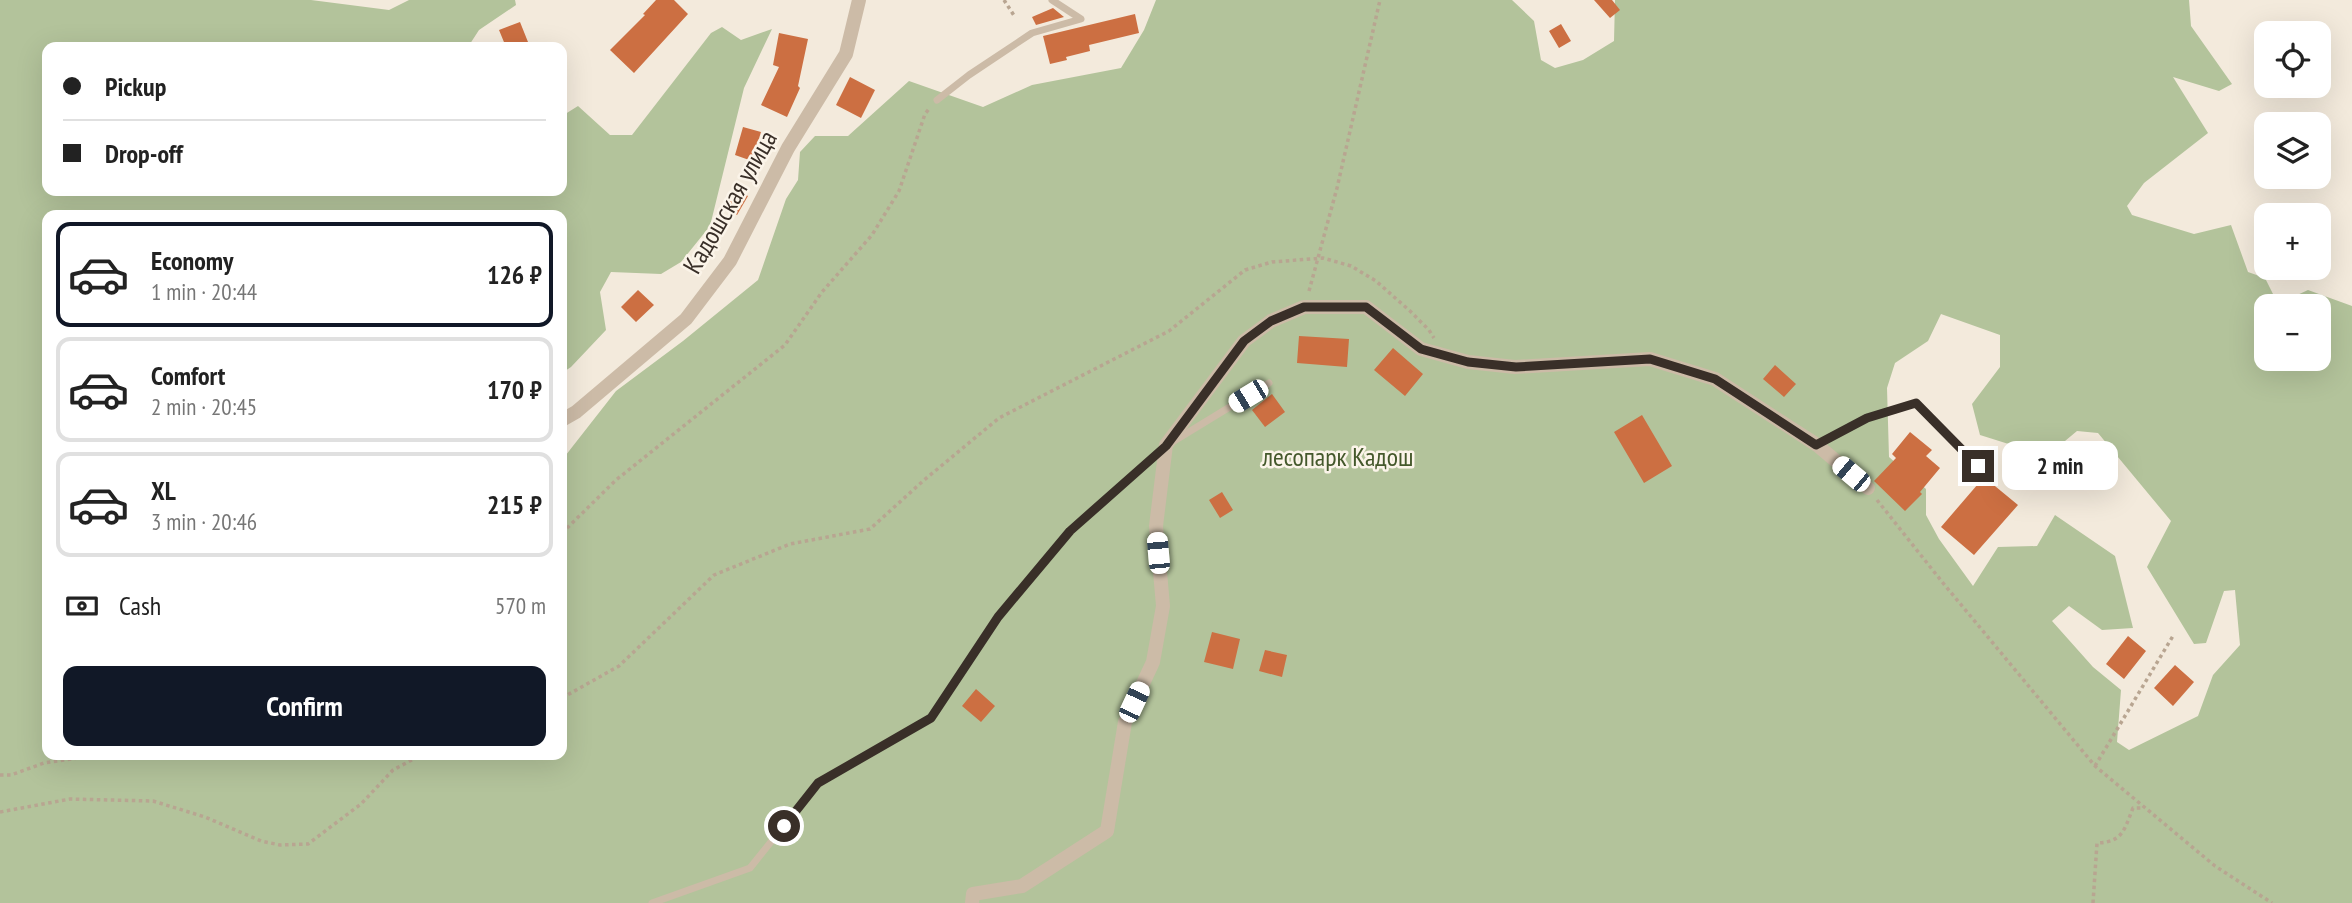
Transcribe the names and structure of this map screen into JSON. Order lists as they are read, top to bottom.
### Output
{
  "streets": {
    "street": ["Кадошская улица"]
  },
  "parks": ["лесопарк Кадош"],
  "page": {
    "map_buttons": ["+", "−"],
    "banner": ["Pickup", "Drop-off"],
    "list": [
      {
        "name": "Economy",
        "note": "1 min · 20:44",
        "value": "126 ₽"
      },
      {
        "name": "Comfort",
        "note": "2 min · 20:45",
        "value": "170 ₽"
      },
      {
        "name": "XL",
        "note": "3 min · 20:46",
        "value": "215 ₽"
      }
    ],
    "bubble": "2 min",
    "pay": ["Cash", "570 m"],
    "buttons": "Confirm"
  }
}
